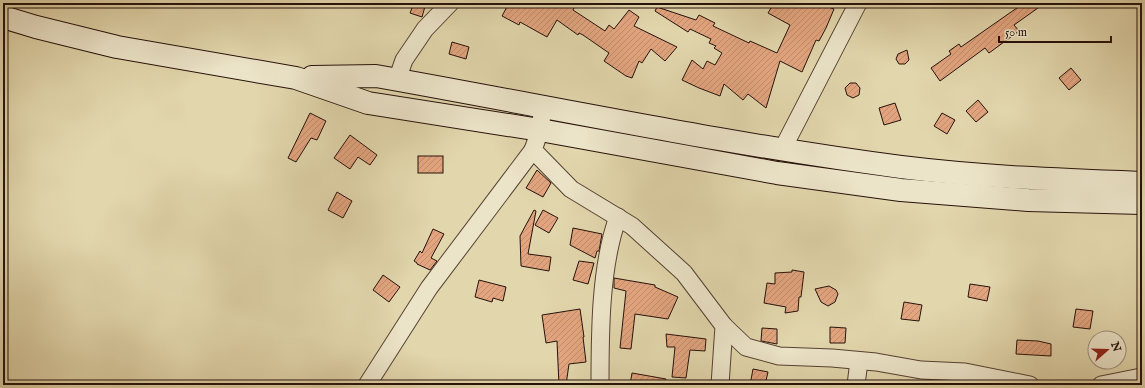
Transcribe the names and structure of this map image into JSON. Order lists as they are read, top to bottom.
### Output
{
  "scale_bar": "50 m",
  "north": "right"
}
